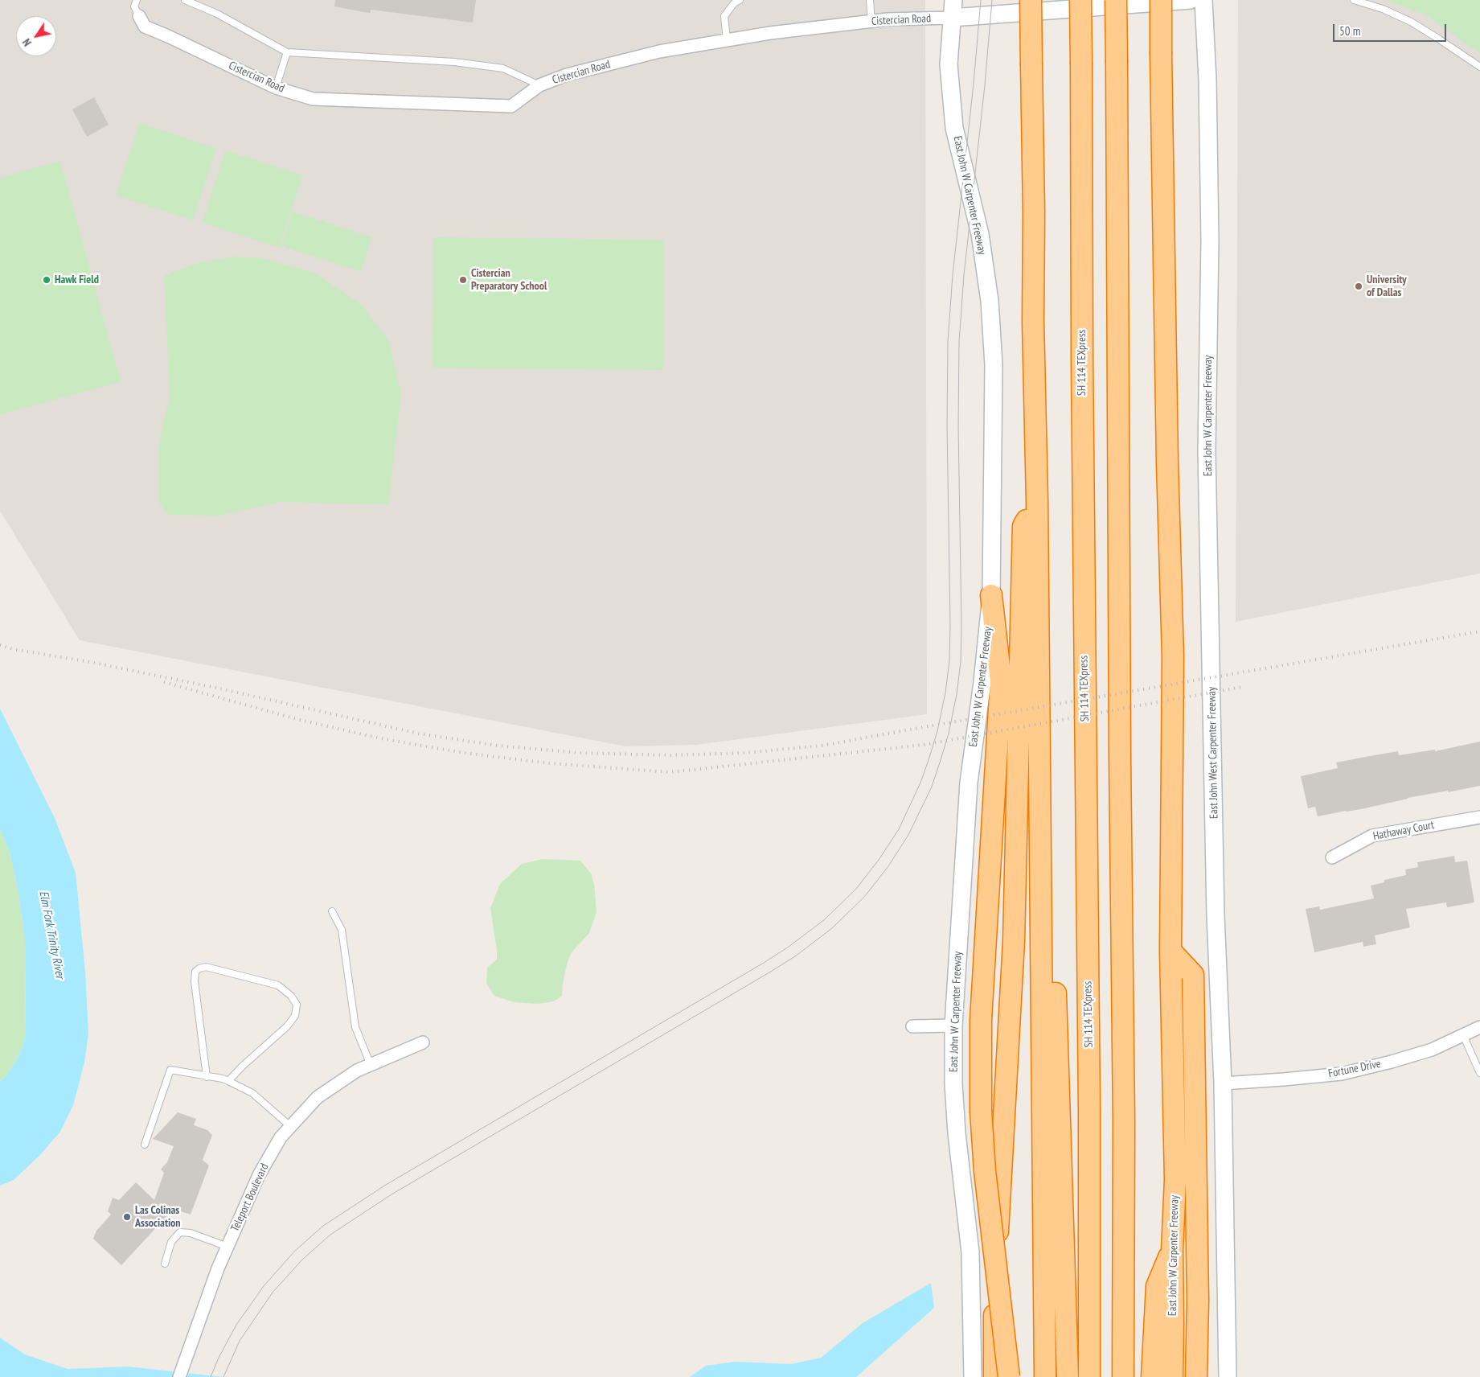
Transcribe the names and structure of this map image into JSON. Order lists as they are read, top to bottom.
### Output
{
  "streets": {
    "highway": ["East John W Carpenter Freeway", "SH 114 TEXpress"],
    "main road": ["East John West Carpenter Freeway"],
    "street": [
      "Cistercian Road",
      "Hathaway Court",
      "Fortune Drive",
      "Teleport Boulevard"
    ]
  },
  "crossings": [
    ["Cistercian Road", "East John W Carpenter Freeway"],
    ["East John W Carpenter Freeway", "East John West Carpenter Freeway"],
    ["East John West Carpenter Freeway", "Fortune Drive"]
  ],
  "water": ["Elm Fork Trinity River"],
  "places": [
    "Hawk Field",
    "Cistercian Preparatory School",
    "University of Dallas",
    "Las Colinas Association"
  ],
  "scale_bar": "50 m",
  "north": "bottom left"
}
